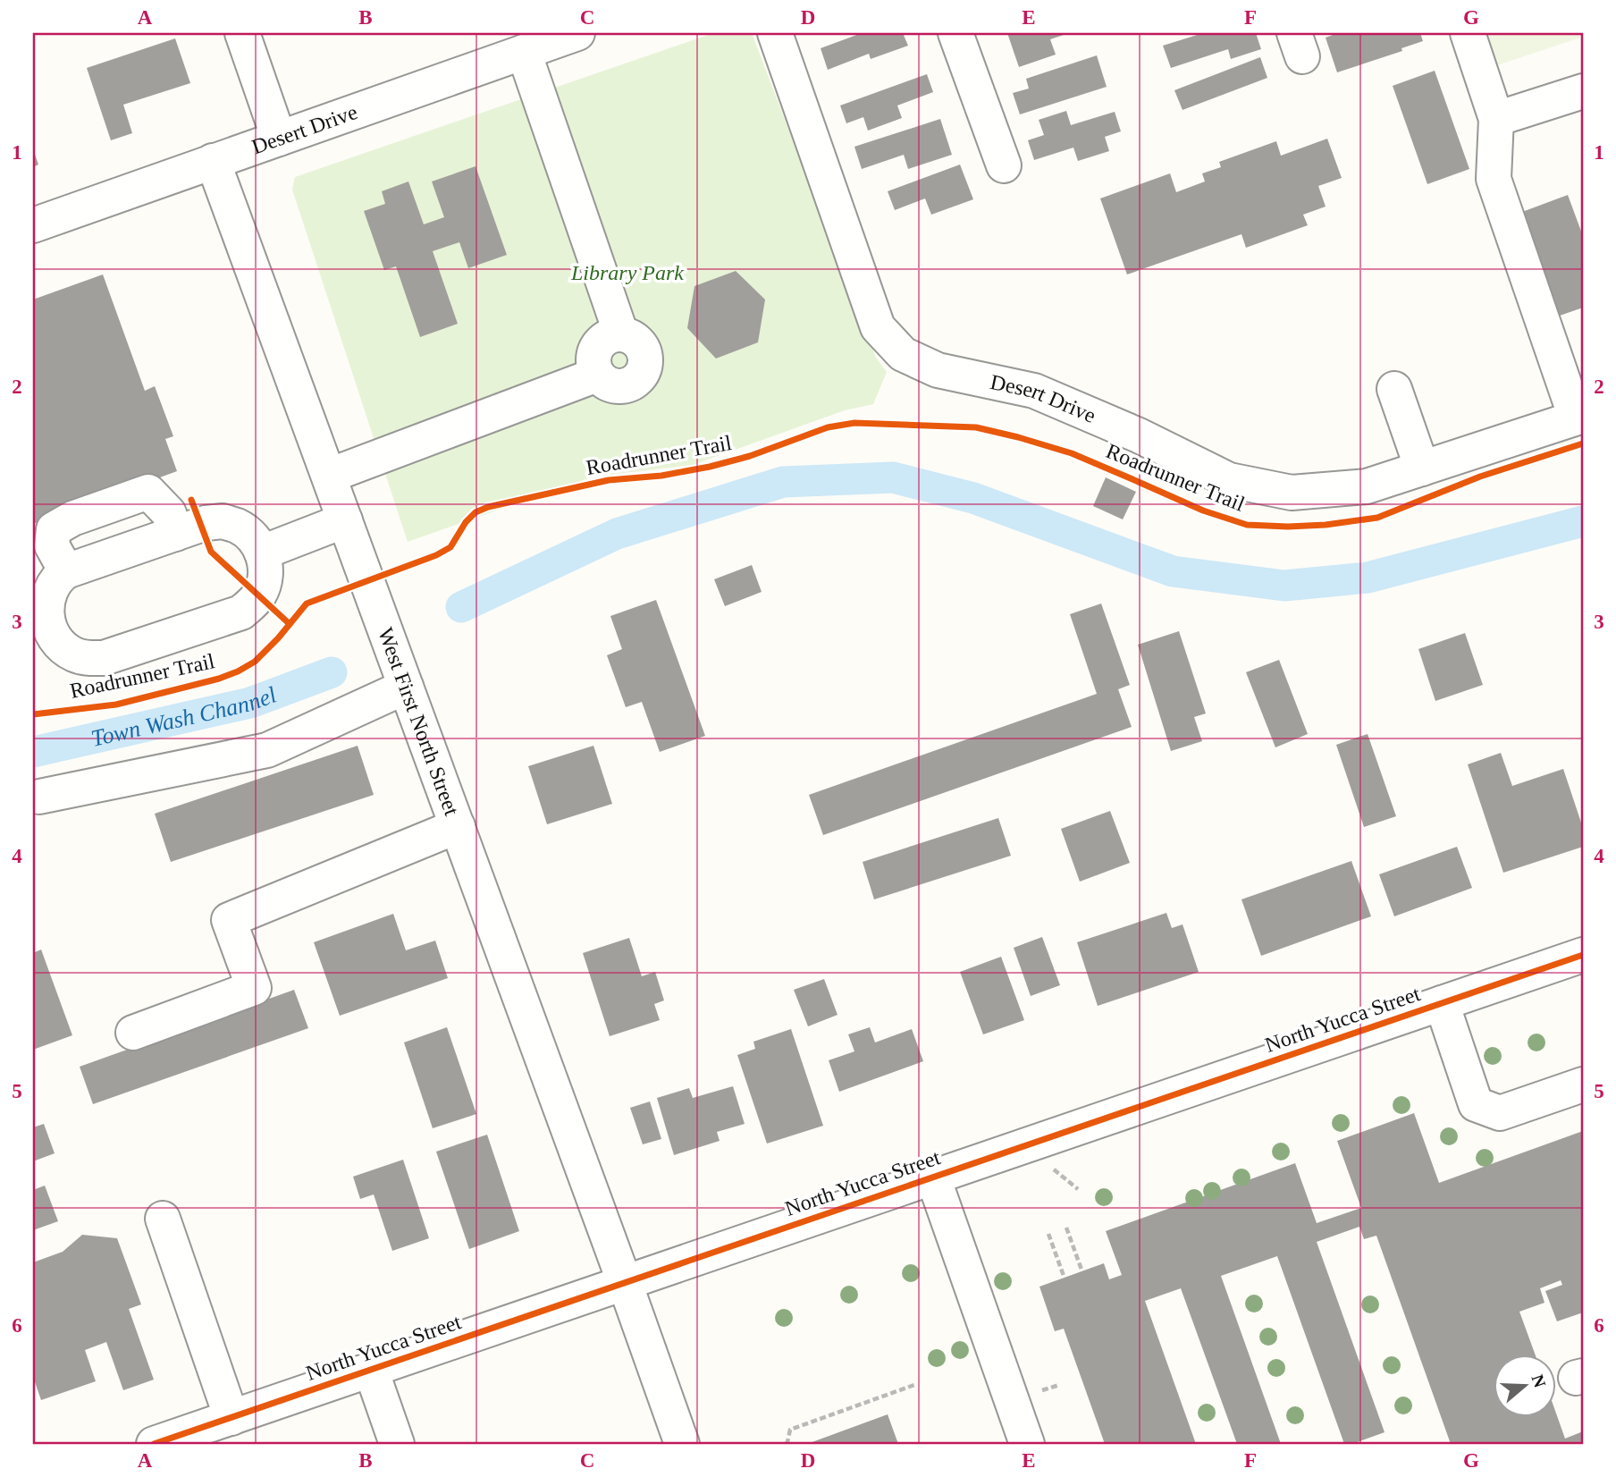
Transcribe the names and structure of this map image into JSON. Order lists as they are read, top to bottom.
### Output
{
  "streets": {
    "street": ["Desert Drive", "West First North Street", "North Yucca Street"],
    "cycle path": ["Roadrunner Trail"]
  },
  "crossings": [
    ["Desert Drive", "West First North Street"],
    ["West First North Street", "North Yucca Street"]
  ],
  "water": ["Town Wash Channel"],
  "parks": ["Library Park"],
  "north": "right",
  "grid": {
    "columns": [
      "A",
      "B",
      "C",
      "D",
      "E",
      "F",
      "G"
    ],
    "rows": [
      "1",
      "2",
      "3",
      "4",
      "5",
      "6"
    ]
  }
}
